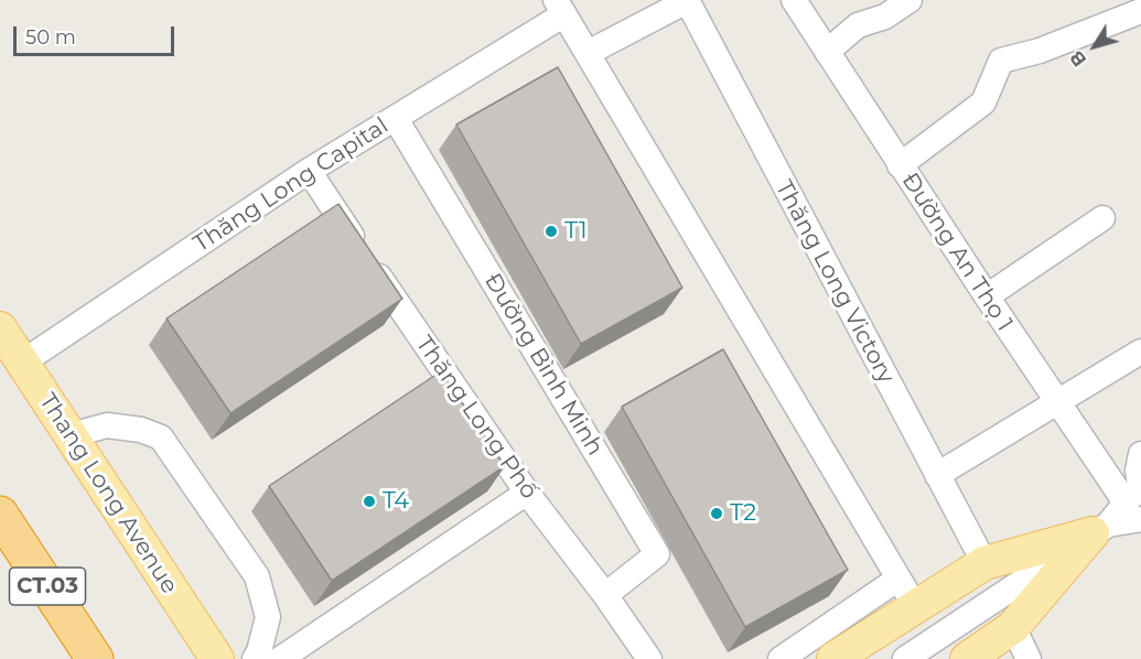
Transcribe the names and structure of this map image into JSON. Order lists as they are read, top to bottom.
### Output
{
  "streets": {
    "highway": ["CT.03"],
    "main road": ["Thang Long Avenue"],
    "street": [
      "Thăng Long Capital",
      "Đường An Thọ 1",
      "Thăng Long Victory",
      "Đường Bình Minh",
      "Thăng Long Phố"
    ]
  },
  "crossings": [
    ["Thăng Long Capital", "Đường Bình Minh"],
    ["Thăng Long Capital", "Thăng Long Phố"],
    ["Thăng Long Capital", "Thang Long Avenue"],
    ["Đường Bình Minh", "Thăng Long Phố"]
  ],
  "places": ["T1", "T4", "T2"],
  "scale_bar": "50 m",
  "north": "bottom left"
}
